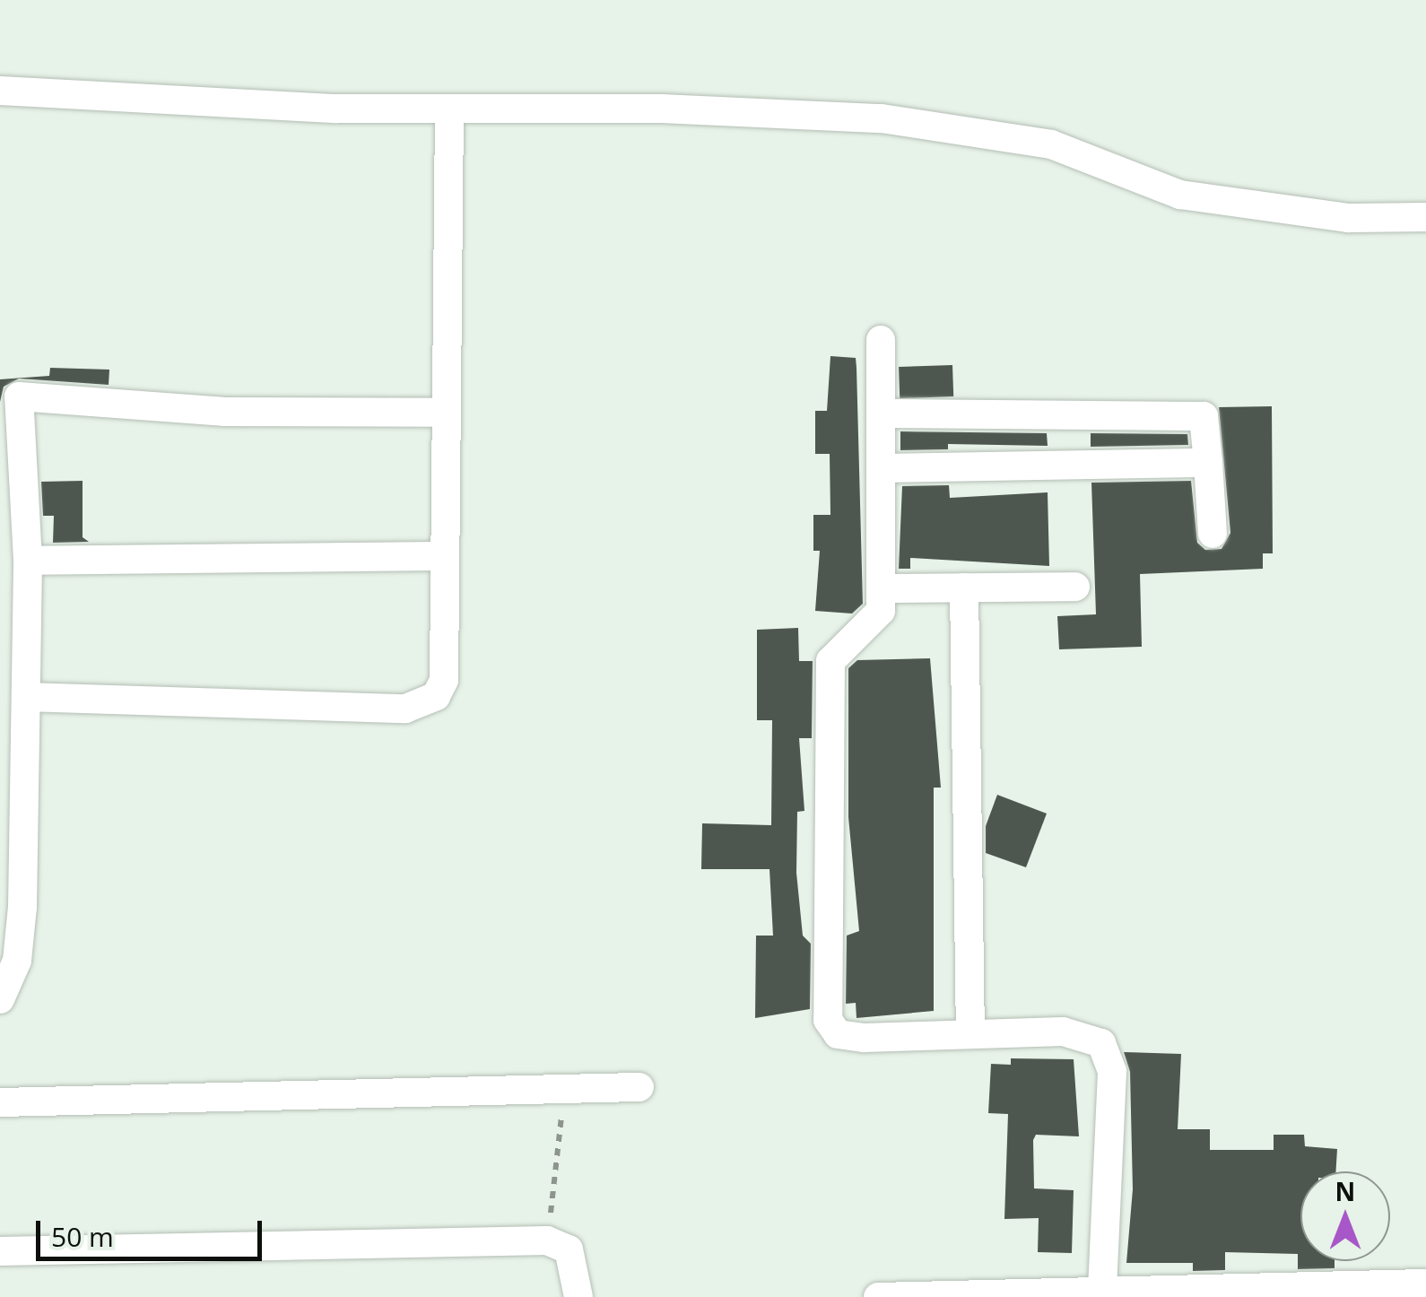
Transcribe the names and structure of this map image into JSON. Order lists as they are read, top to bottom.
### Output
{
  "scale_bar": "50 m",
  "north": "top"
}
